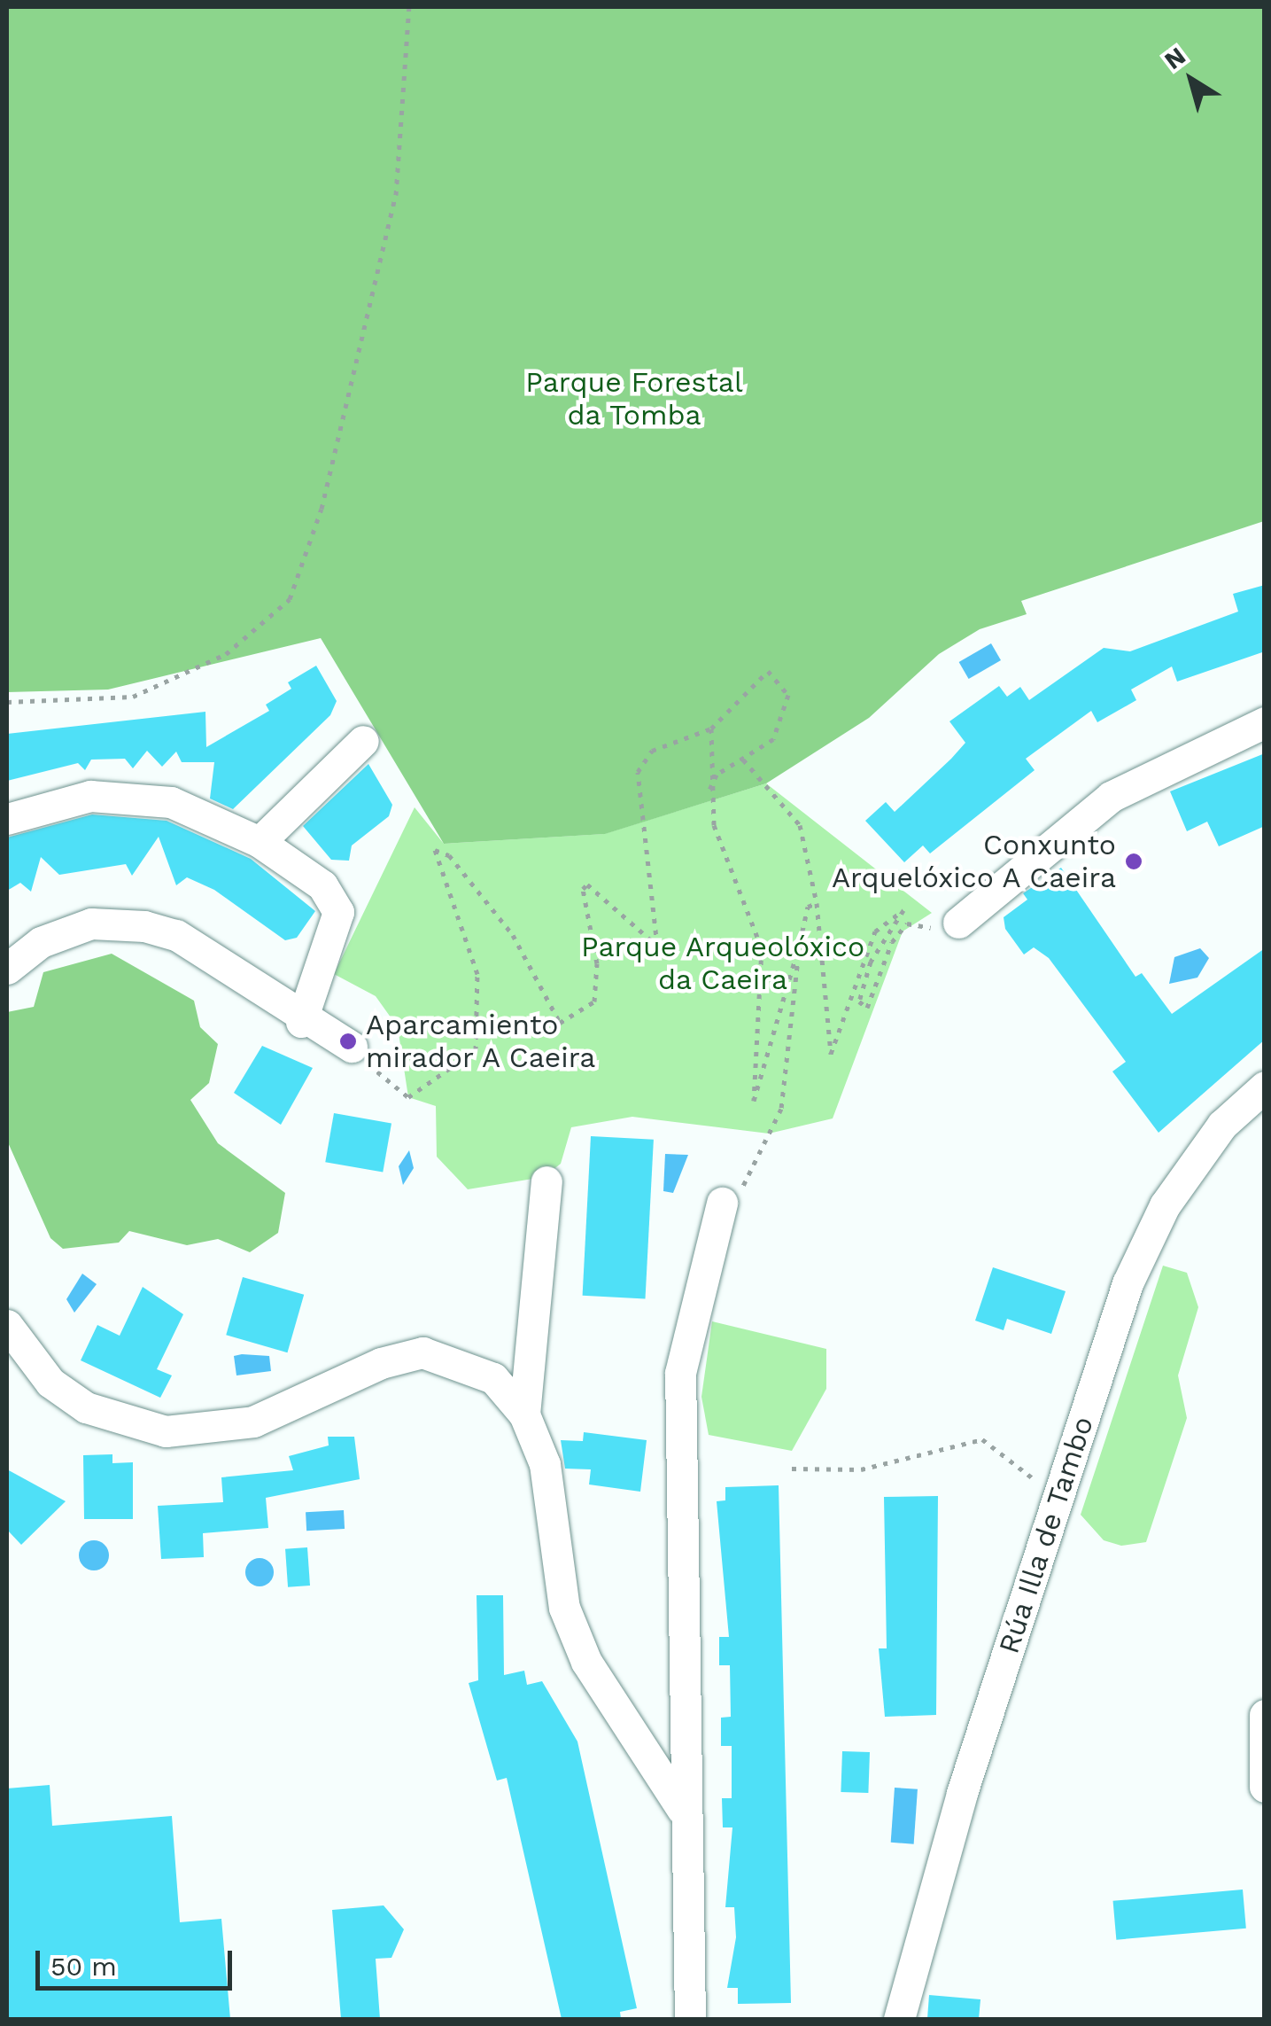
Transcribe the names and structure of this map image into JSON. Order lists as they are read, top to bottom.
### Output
{
  "streets": {
    "street": ["Rúa Illa de Tambo"]
  },
  "parks": ["Parque Forestal da Tomba", "Parque Arqueolóxico da Caeira"],
  "places": ["Conxunto Arquelóxico A Caeira", "Aparcamiento mirador A Caeira"],
  "scale_bar": "50 m",
  "north": "top left"
}
